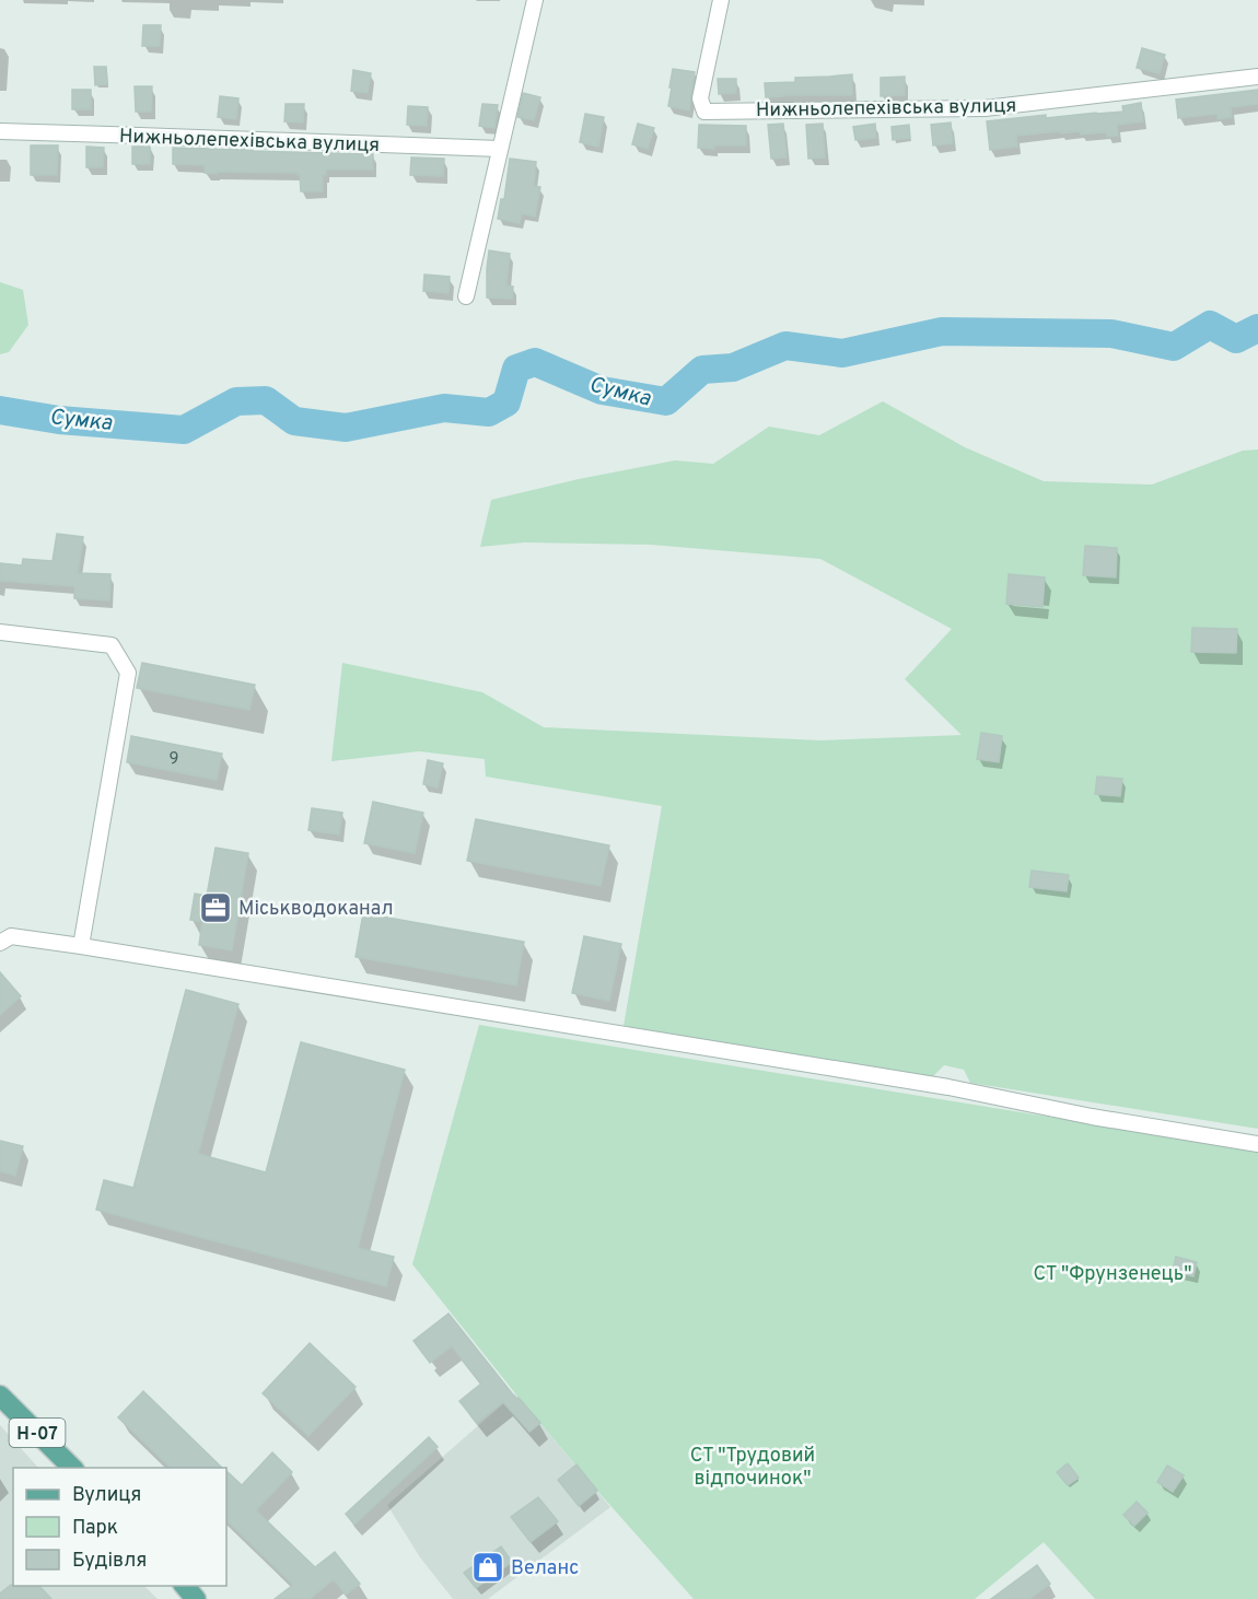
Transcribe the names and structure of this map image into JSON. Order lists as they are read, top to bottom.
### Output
{
  "streets": {
    "main road": ["Н-07"],
    "street": ["Нижньолепехівська вулиця"]
  },
  "water": ["Сумка"],
  "parks": ["СТ \"Фрунзенець\"", "СТ \"Трудовий відпочинок\""],
  "places": {
    "office": ["Міськводоканал"],
    "shop": ["Веланс"]
  },
  "house_numbers": ["9"],
  "legend": ["Вулиця", "Парк", "Будівля"]
}
